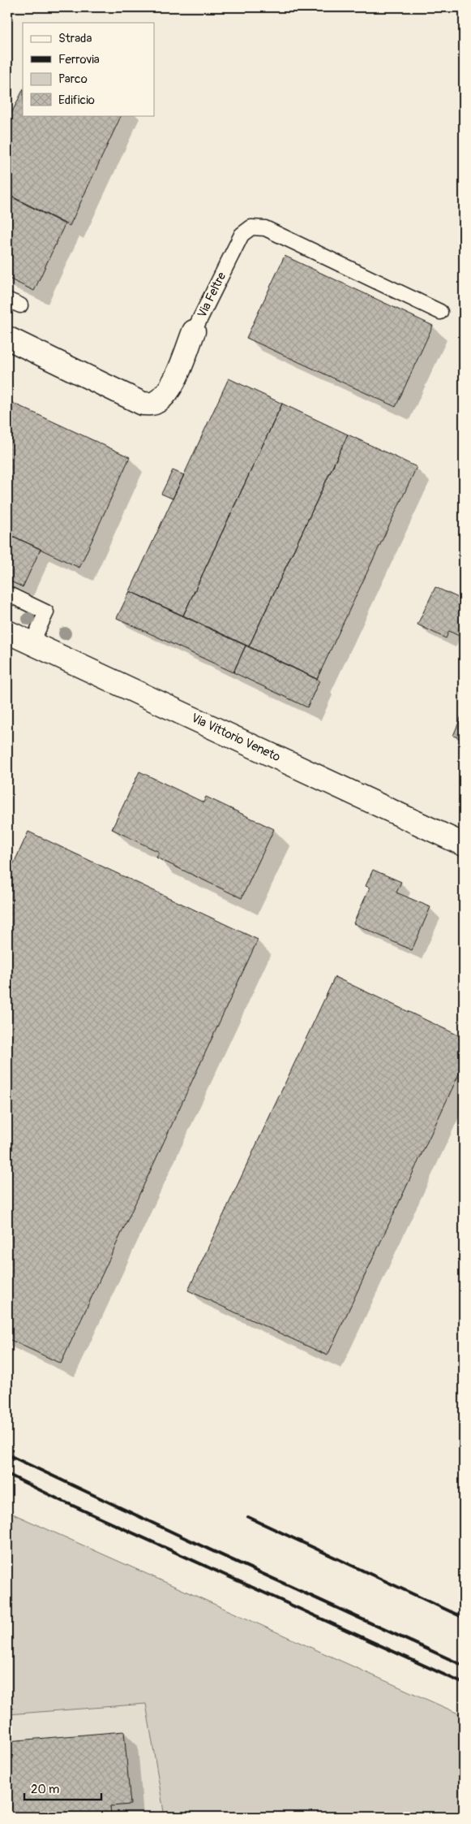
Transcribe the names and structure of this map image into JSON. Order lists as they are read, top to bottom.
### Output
{
  "streets": {
    "street": ["Via Feltre", "Via Vittorio Veneto"]
  },
  "legend": [
    "Strada",
    "Ferrovia",
    "Parco",
    "Edificio"
  ],
  "scale_bar": "20 m"
}
